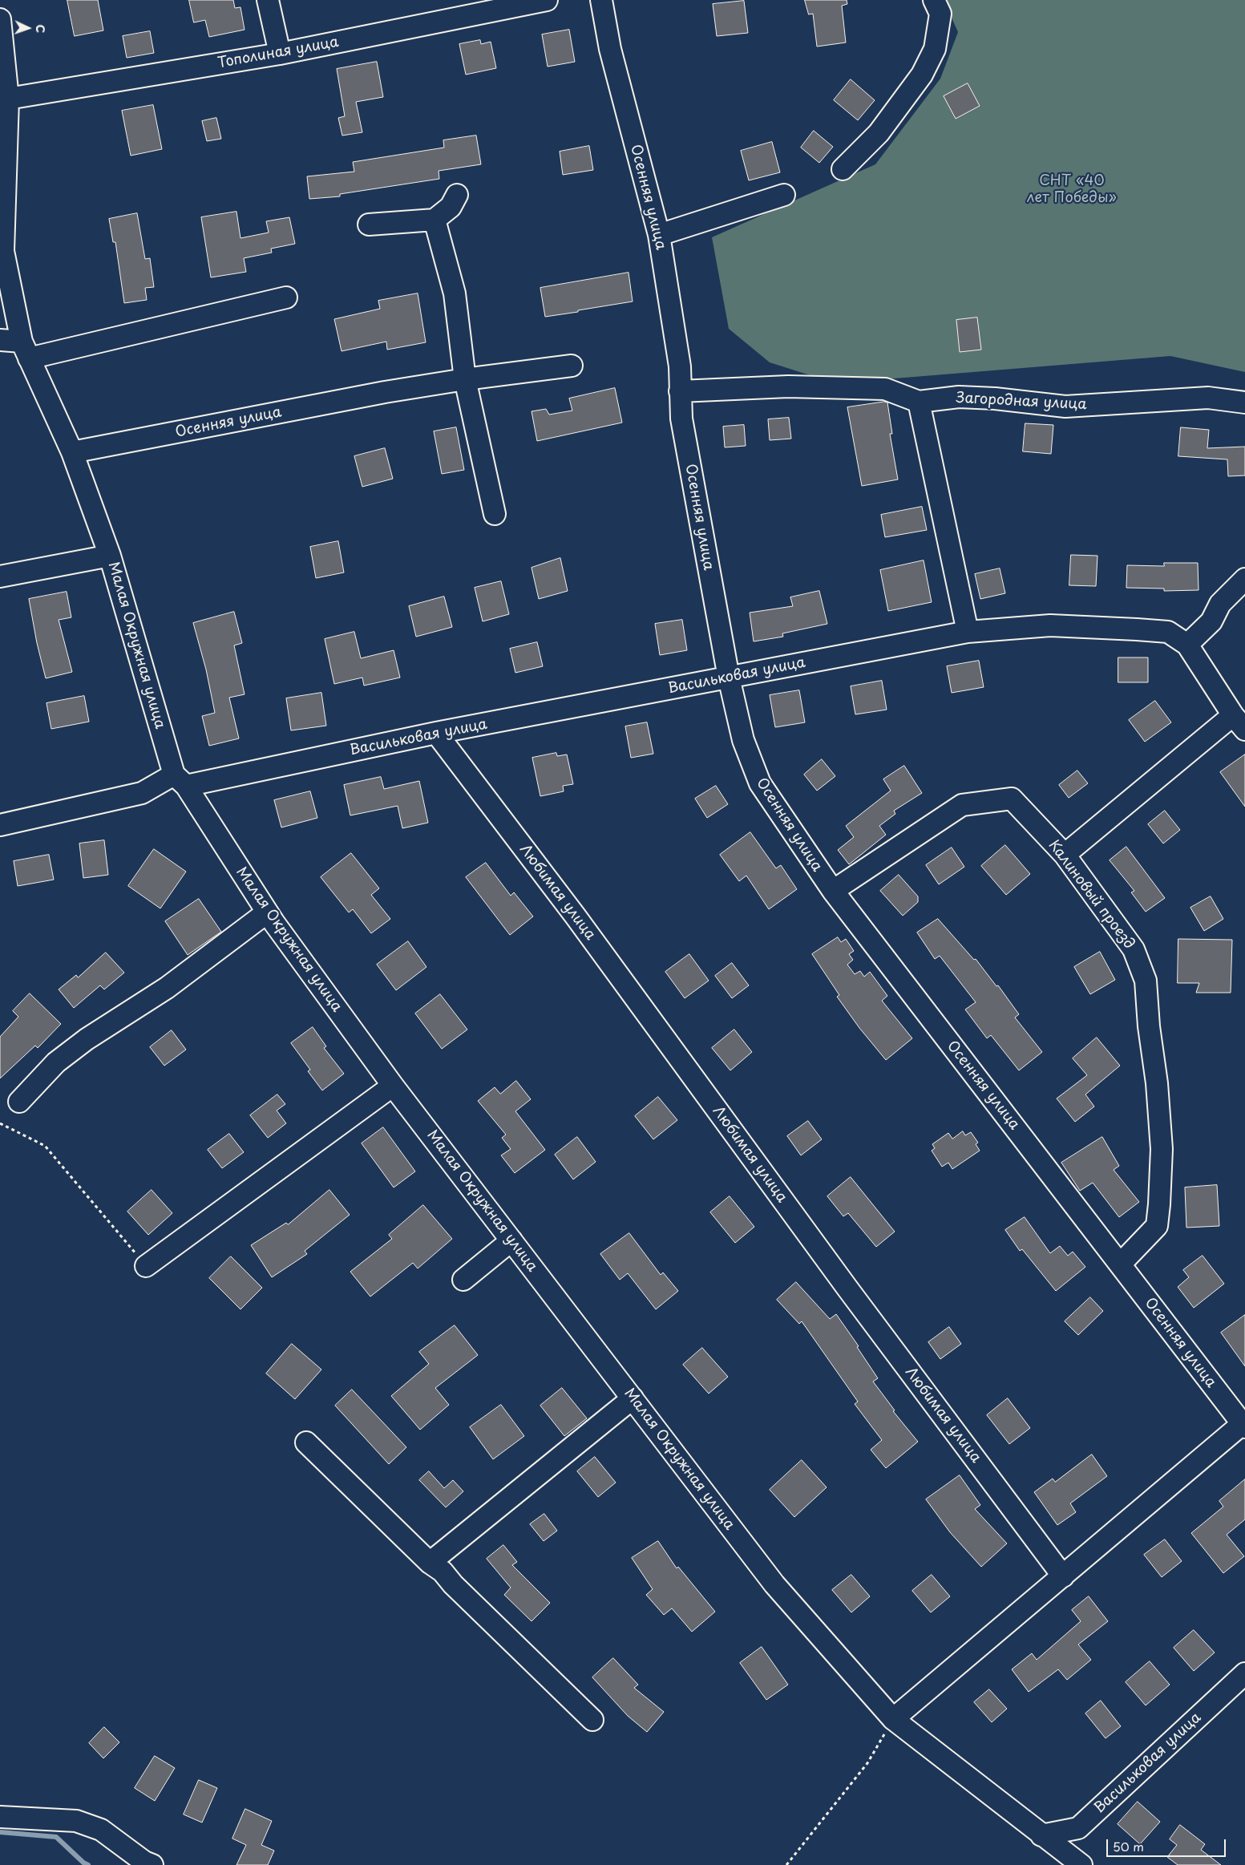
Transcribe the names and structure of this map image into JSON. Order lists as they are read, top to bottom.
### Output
{
  "streets": {
    "street": [
      "Тополиная улица",
      "Осенняя улица",
      "Загородная улица",
      "Малая Окружная улица",
      "Васильковая улица",
      "Любимая улица",
      "Калиновый проезд"
    ]
  },
  "crossings": [
    ["Тополиная улица", "Малая Окружная улица"],
    ["Осенняя улица", "Загородная улица"],
    ["Осенняя улица", "Малая Окружная улица"],
    ["Осенняя улица", "Васильковая улица"],
    ["Осенняя улица", "Калиновый проезд"],
    ["Малая Окружная улица", "Васильковая улица"],
    ["Васильковая улица", "Любимая улица"]
  ],
  "parks": ["СНТ «40 лет Победы»"],
  "scale_bar": "50 m",
  "north": "right"
}
